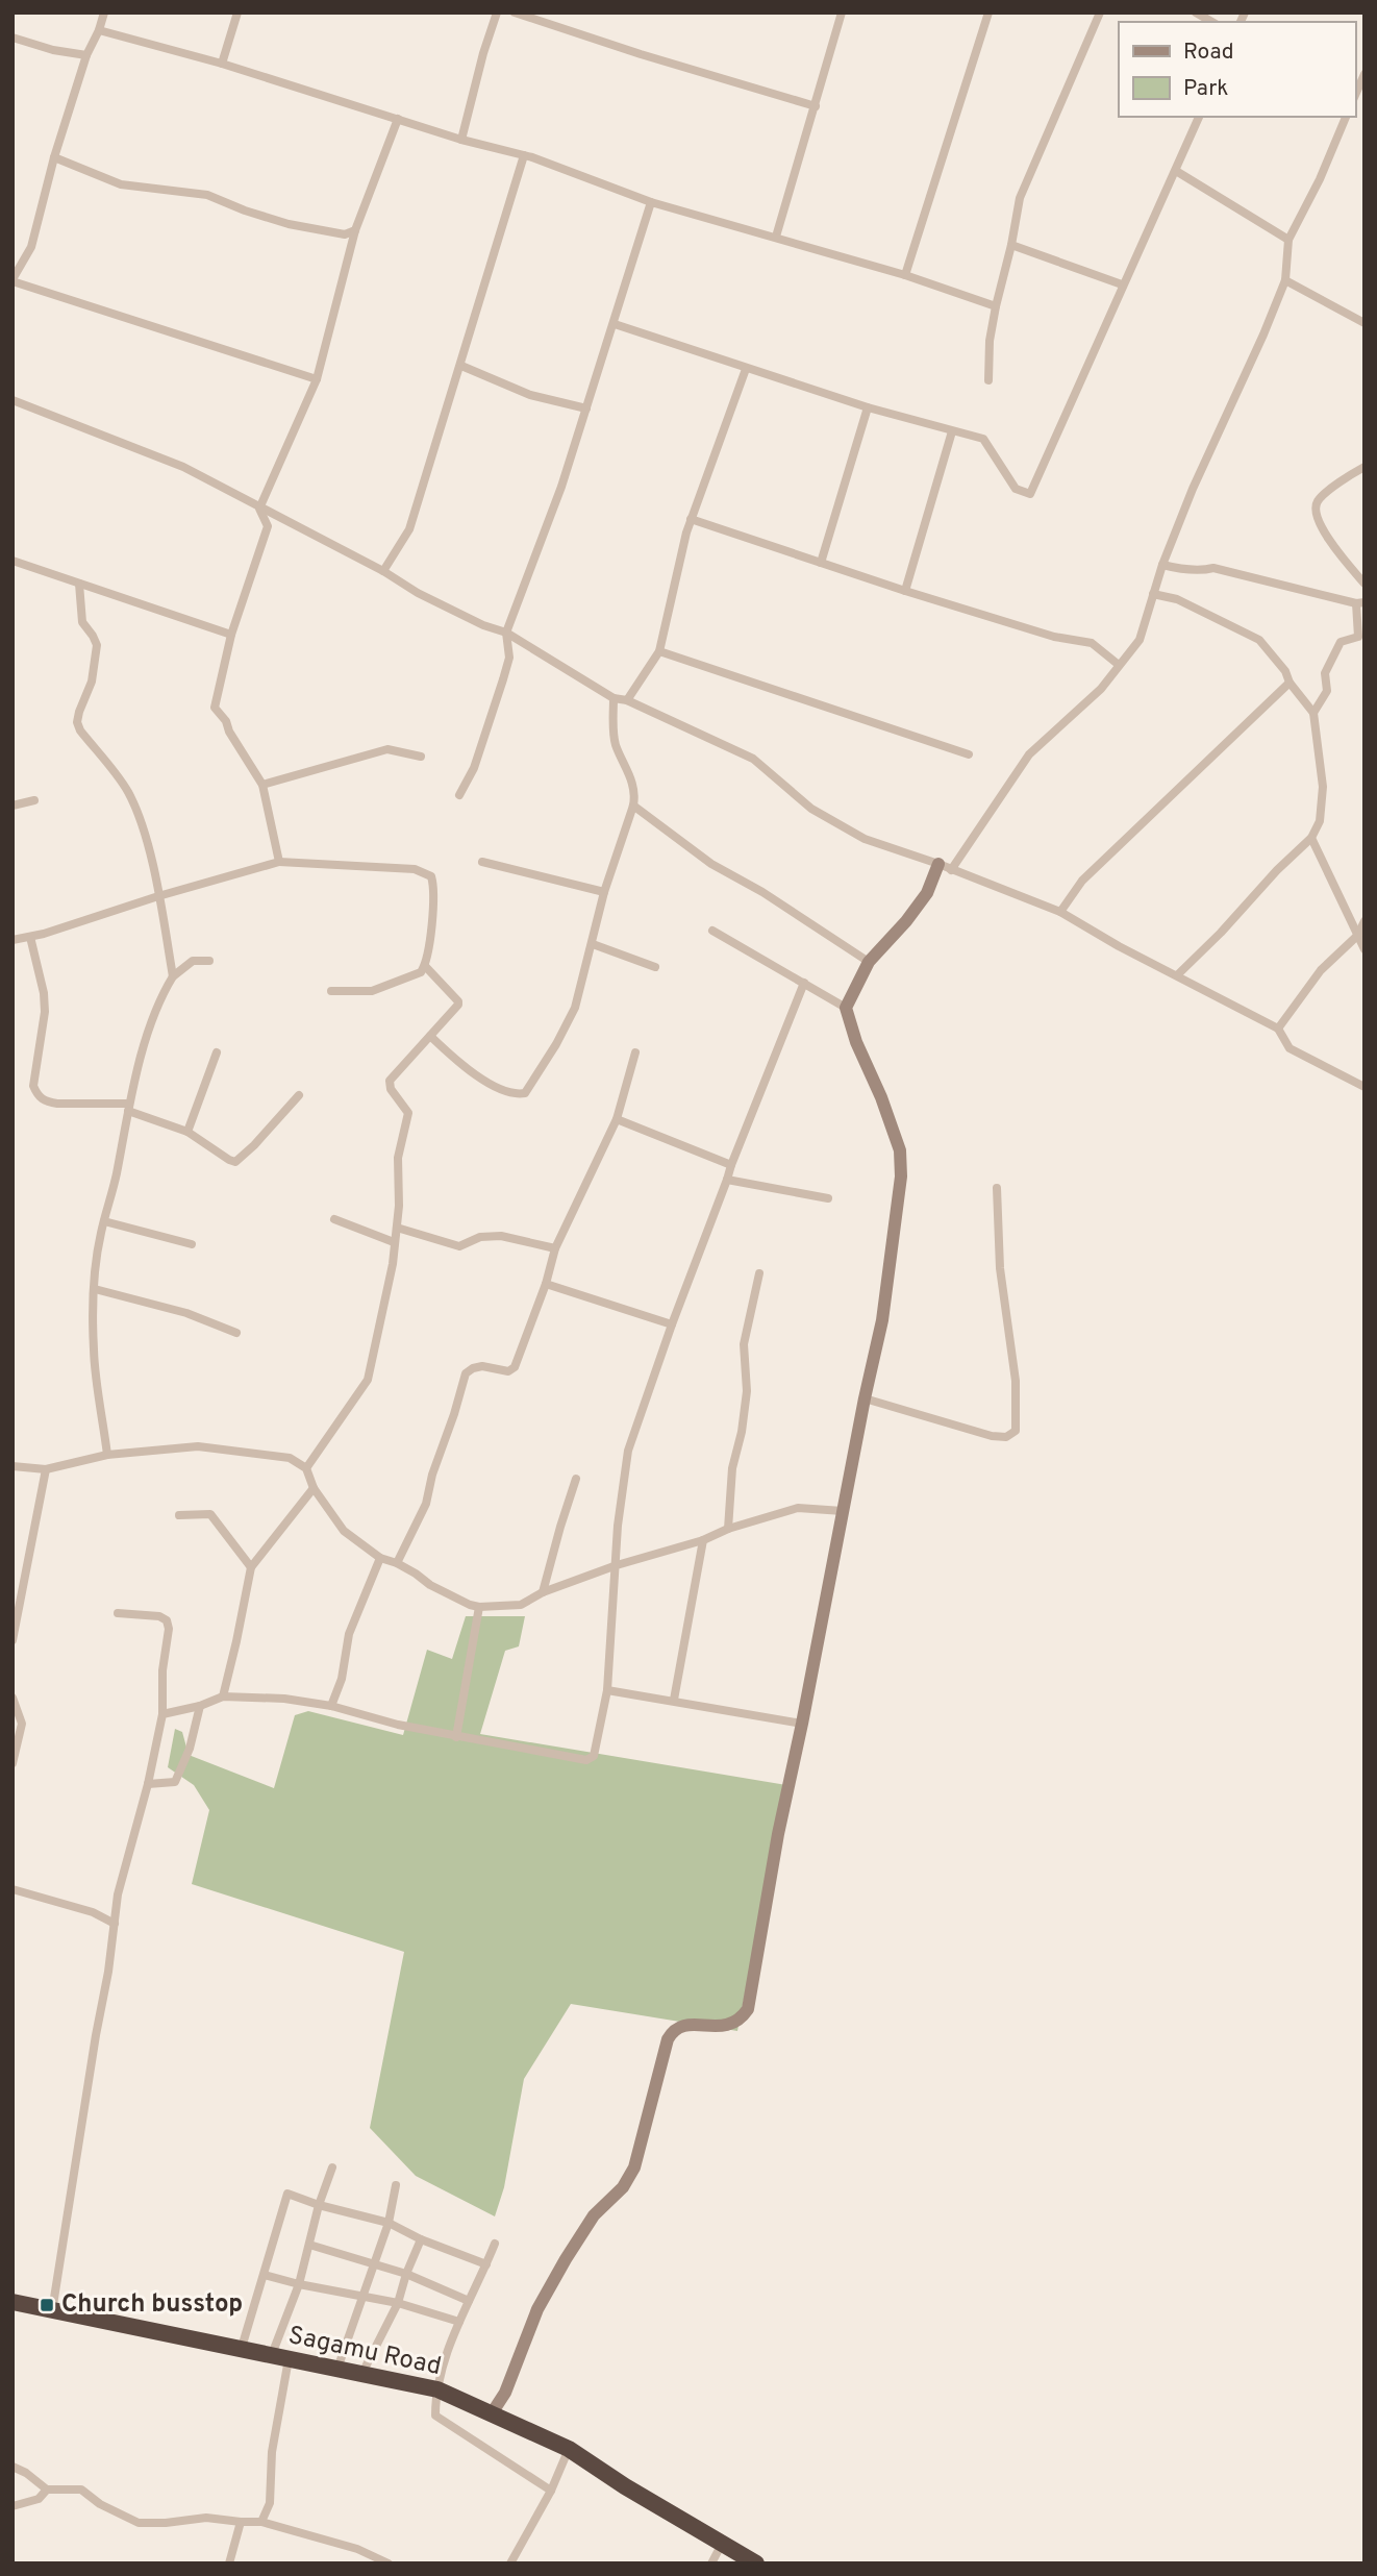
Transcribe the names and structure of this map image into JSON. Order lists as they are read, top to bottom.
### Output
{
  "streets": {
    "highway": ["Sagamu Road"]
  },
  "places": {
    "transit": ["Church busstop"]
  },
  "legend": ["Road", "Park"]
}
